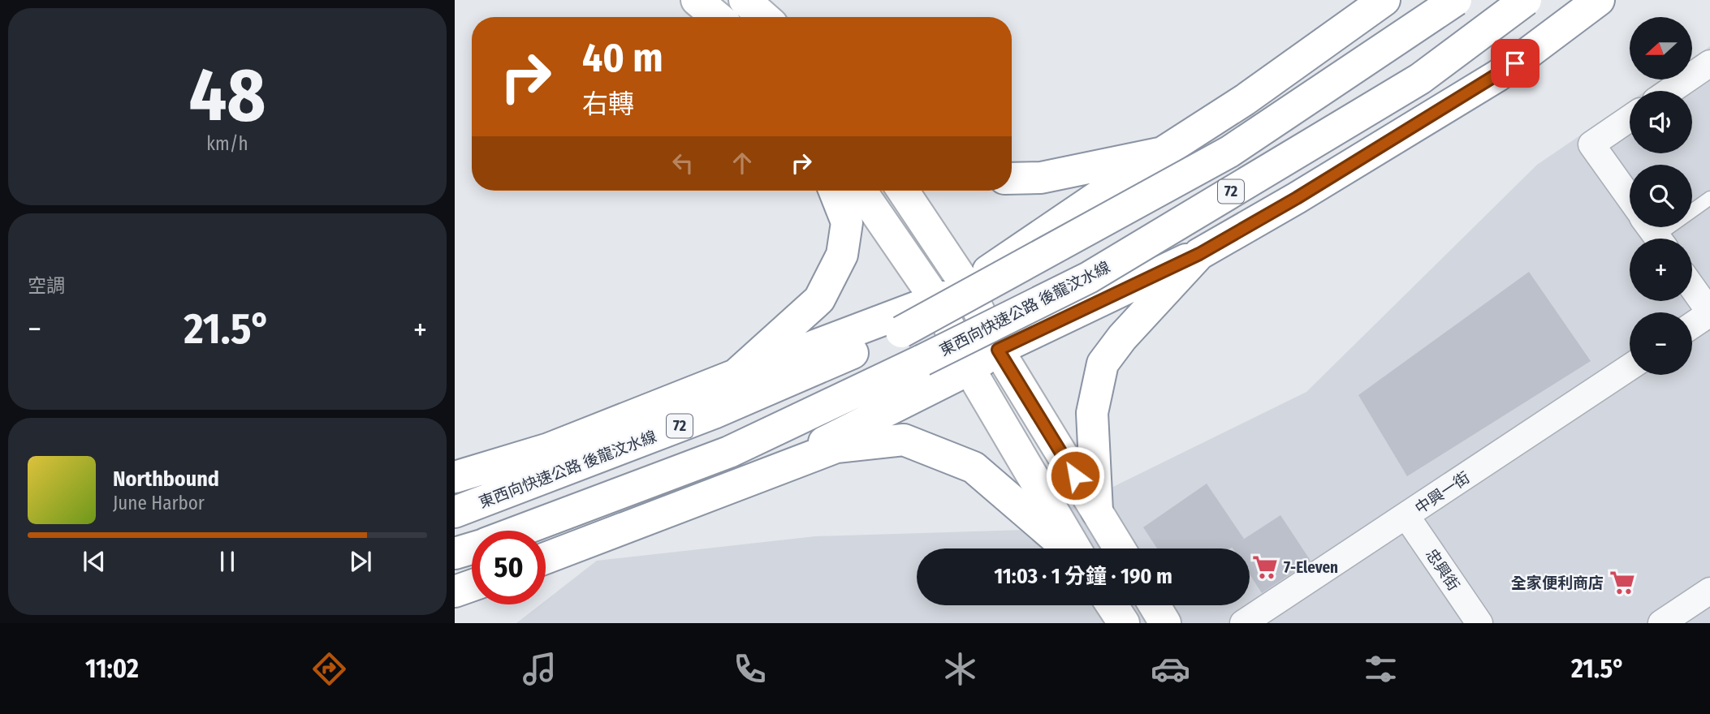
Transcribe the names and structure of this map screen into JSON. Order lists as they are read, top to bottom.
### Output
{
  "streets": {
    "main road": ["72", "東西向快速公路 後龍汶水線"],
    "street": ["中興一街", "忠興街"]
  },
  "crossings": [
    ["中興一街", "忠興街"]
  ],
  "places": {
    "supermarket": ["7-Eleven", "全家便利商店"]
  },
  "north": "left",
  "page": {
    "tile": [
      ["48", "km/h"],
      "空調"
    ],
    "map_buttons": ["+", "−"],
    "turn": ["40 m", "右轉"],
    "heat": ["−", "21.5°", "+"],
    "song": ["Northbound", "June Harbor"],
    "limit": "50",
    "trip": "11:03 · 1 分鐘 · 190 m",
    "tabs": ["11:02", "21.5°"]
  }
}
